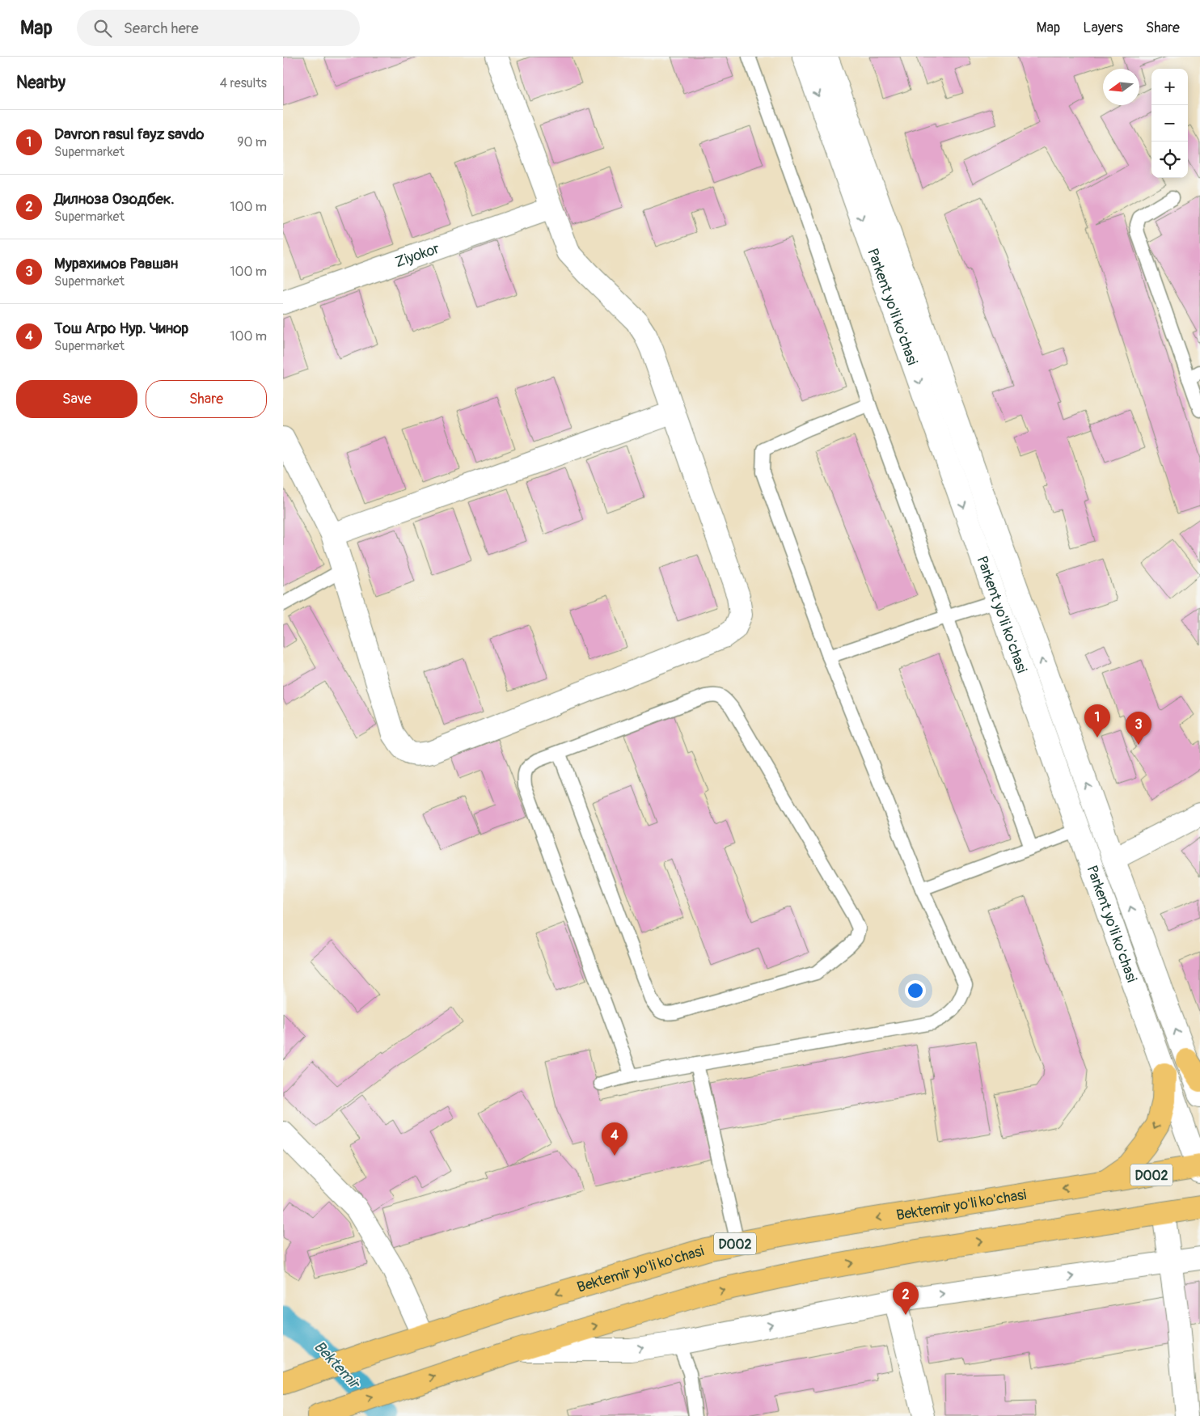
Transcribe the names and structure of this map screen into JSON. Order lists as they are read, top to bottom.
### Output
{
  "streets": {
    "highway": ["D002", "Bektemir yo'li ko'chasi"],
    "street": ["Ziyokor", "Parkent yo'li ko'chasi"]
  },
  "crossings": [
    ["Parkent yo'li ko'chasi", "Bektemir yo'li ko'chasi"]
  ],
  "water": ["Bektemir"],
  "north": "left",
  "page": {
    "header": "Map",
    "search": "Search here",
    "nav": ["Map", "Layers", "Share"],
    "heading": ["Nearby", "4 results"],
    "map_buttons": ["+", "−"],
    "list": [
      {
        "mark": "1",
        "name": "Davron rasul fayz savdo",
        "note": "Supermarket",
        "value": "90 m"
      },
      {
        "mark": "2",
        "name": "Дилноза Озодбек.",
        "note": "Supermarket",
        "value": "100 m"
      },
      {
        "mark": "3",
        "name": "Мурахимов Равшан",
        "note": "Supermarket",
        "value": "100 m"
      },
      {
        "mark": "4",
        "name": "Тош Агро Нур. Чинор",
        "note": "Supermarket",
        "value": "100 m"
      }
    ],
    "buttons": ["Save", "Share"],
    "pins": [
      "1",
      "3",
      "4",
      "2"
    ]
  }
}
